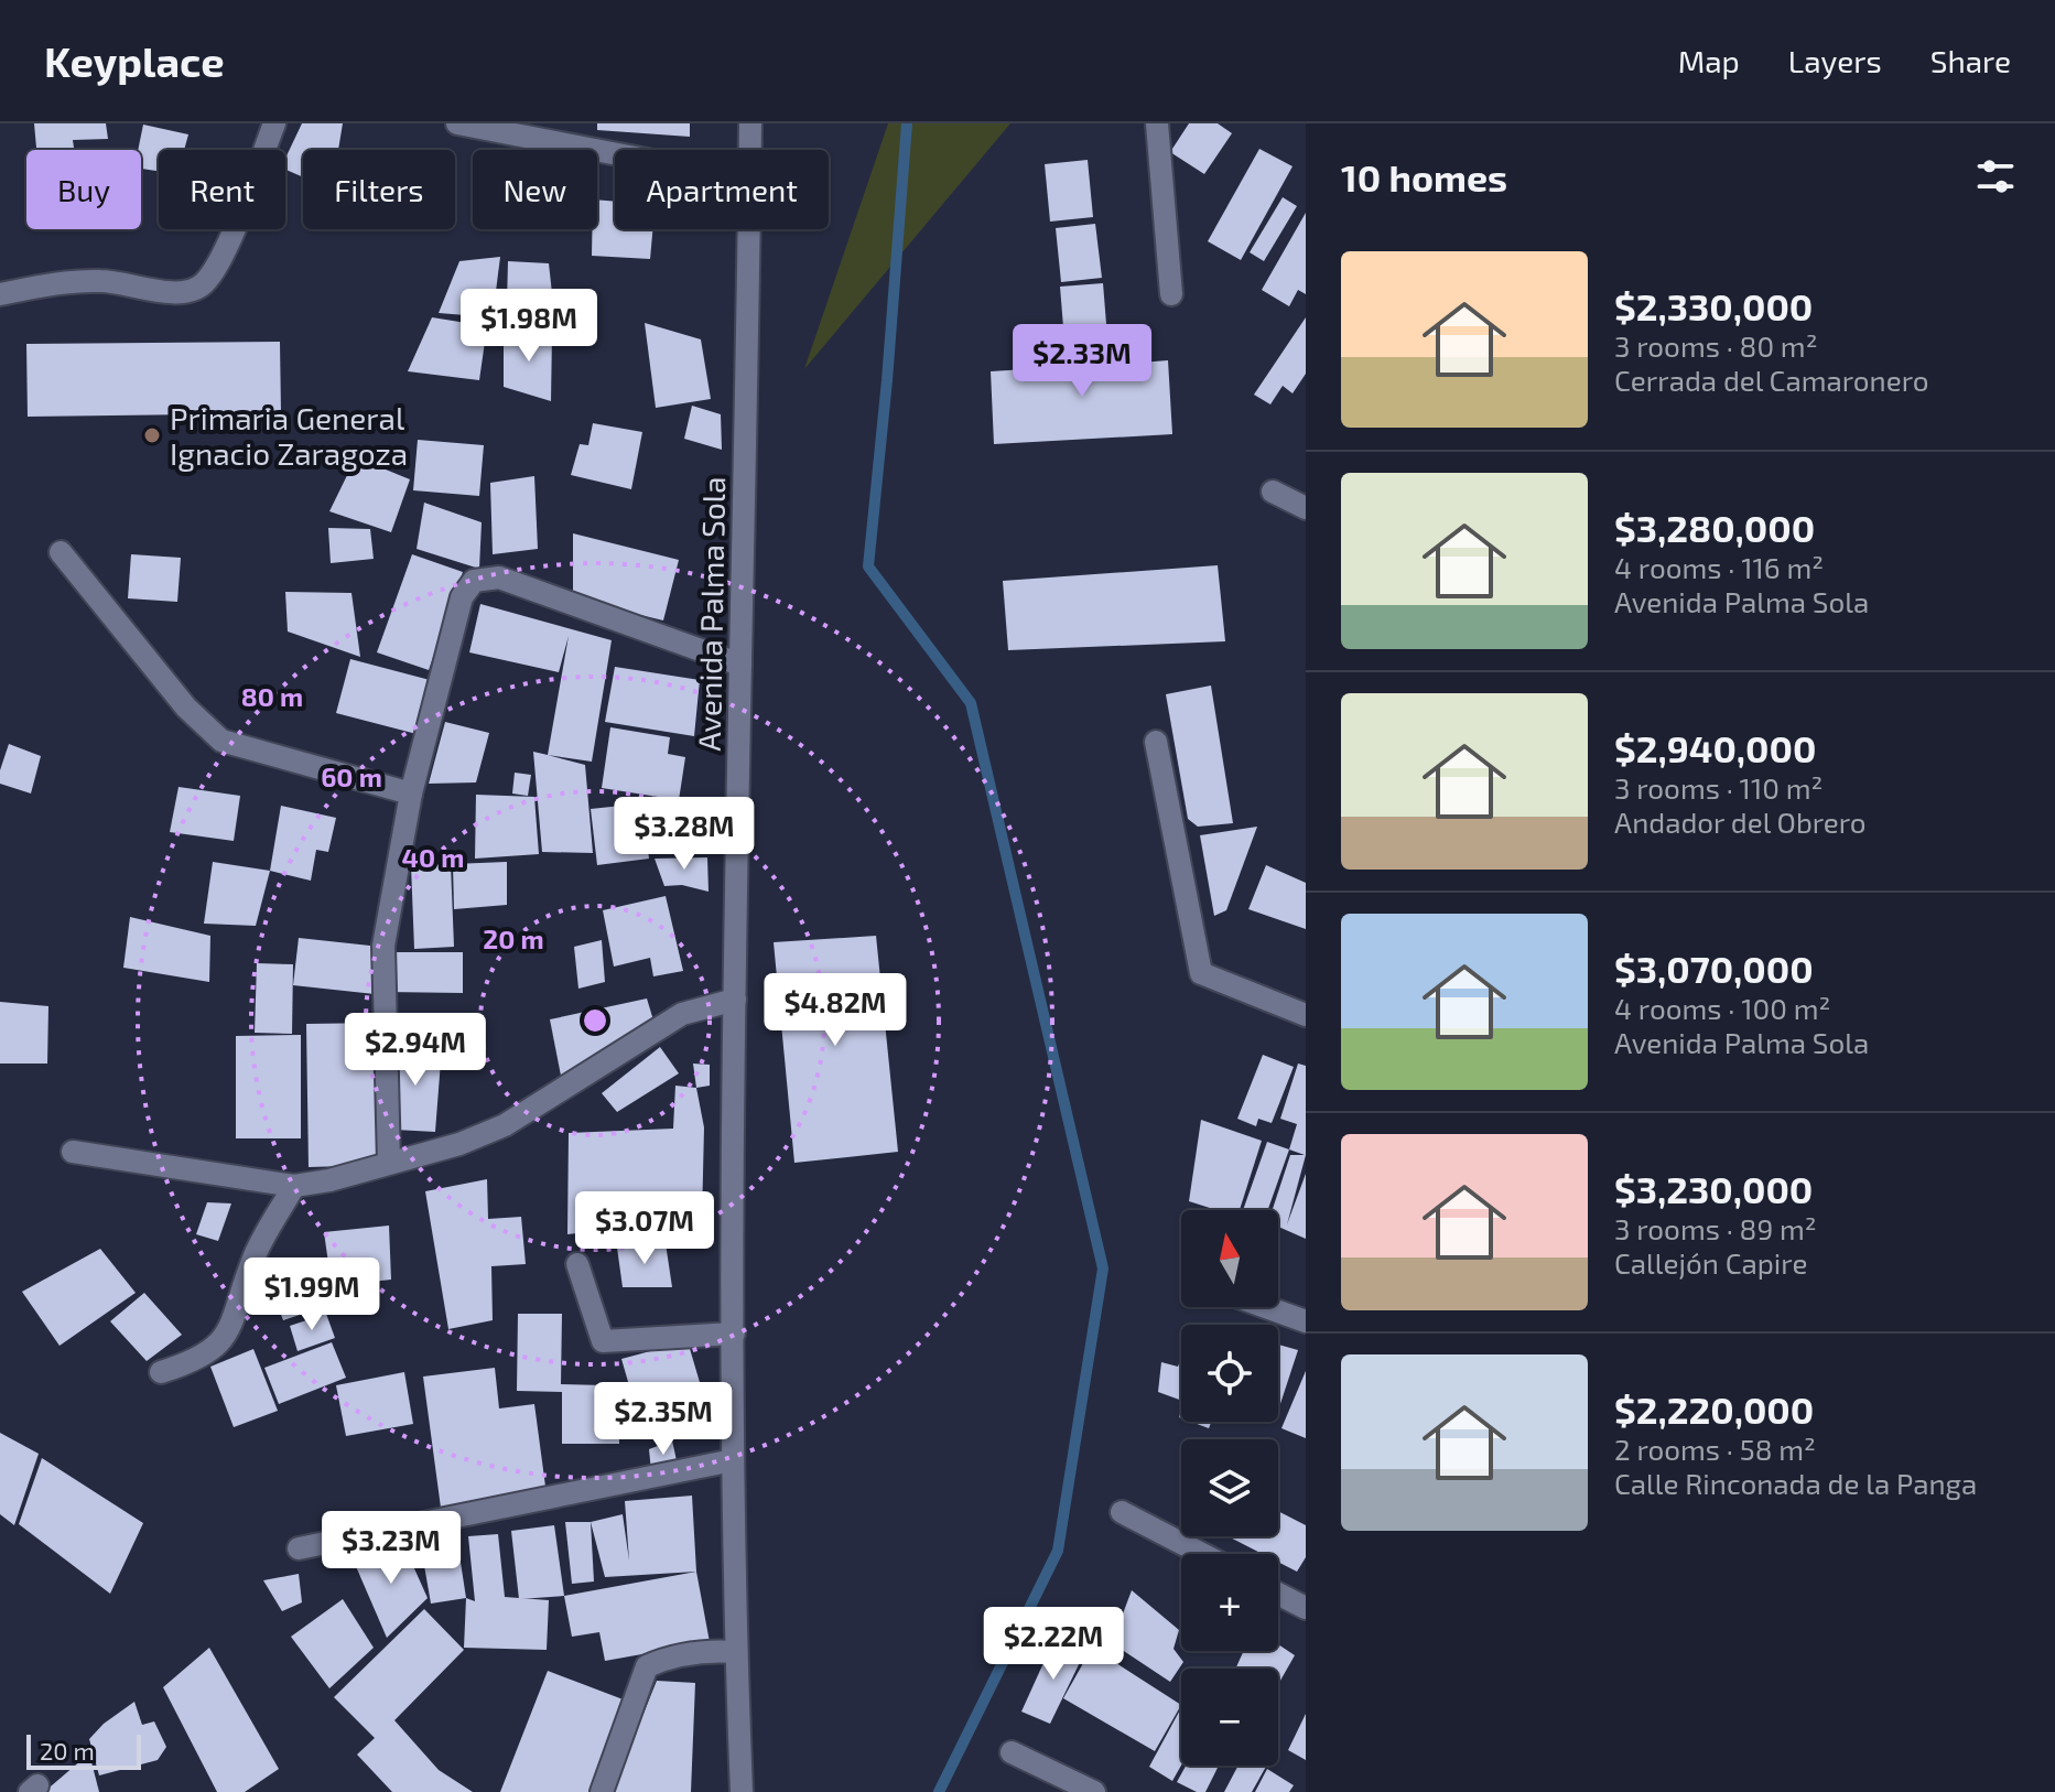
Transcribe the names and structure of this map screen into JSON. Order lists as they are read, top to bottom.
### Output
{
  "streets": {
    "street": ["Avenida Palma Sola"]
  },
  "places": ["Primaria General Ignacio Zaragoza"],
  "scale_bar": "20 m",
  "north": "top",
  "page": {
    "header": "Keyplace",
    "nav": ["Map", "Layers", "Share"],
    "heading": "10 homes",
    "chip": [
      "Buy",
      "Rent",
      "Filters",
      "New",
      "Apartment"
    ],
    "list": [
      {
        "name": "$2,330,000",
        "note": "3 rooms · 80 m² · Cerrada del Camaronero"
      },
      {
        "name": "$3,280,000",
        "note": "4 rooms · 116 m² · Avenida Palma Sola"
      },
      {
        "name": "$2,940,000",
        "note": "3 rooms · 110 m² · Andador del Obrero"
      },
      {
        "name": "$3,070,000",
        "note": "4 rooms · 100 m² · Avenida Palma Sola"
      },
      {
        "name": "$3,230,000",
        "note": "3 rooms · 89 m² · Callejón Capire"
      },
      {
        "name": "$2,220,000",
        "note": "2 rooms · 58 m² · Calle Rinconada de la Panga"
      }
    ],
    "price": [
      "$1.98M",
      "$2.33M",
      "$3.28M",
      "$4.82M",
      "$2.94M",
      "$3.07M",
      "$1.99M",
      "$2.35M",
      "$3.23M",
      "$2.22M"
    ],
    "map_buttons": ["+", "−"],
    "scale": "20 m"
  },
  "rings": [
    "80 m",
    "60 m",
    "40 m",
    "20 m"
  ]
}
